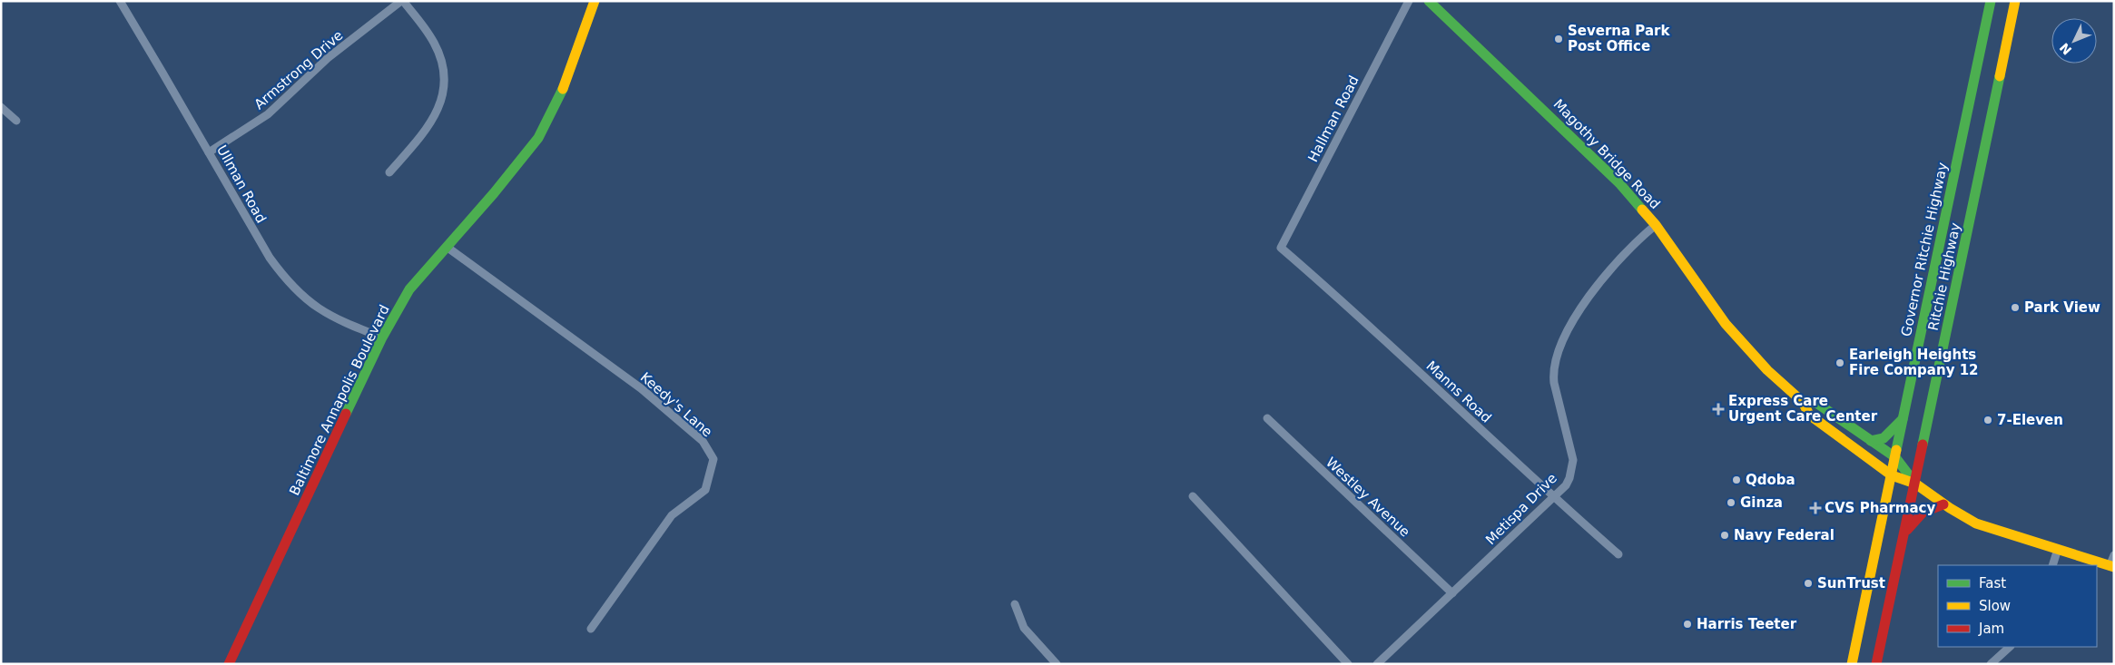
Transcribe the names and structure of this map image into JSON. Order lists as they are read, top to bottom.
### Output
{
  "streets": {
    "main road": [
      "Magothy Bridge Road",
      "Governor Ritchie Highway",
      "Ritchie Highway",
      "Baltimore Annapolis Boulevard"
    ],
    "street": [
      "Armstrong Drive",
      "Hallman Road",
      "Ullman Road",
      "Manns Road",
      "Keedy's Lane",
      "Westley Avenue",
      "Metispa Drive"
    ]
  },
  "crossings": [
    ["Armstrong Drive", "Ullman Road"],
    ["Hallman Road", "Manns Road"],
    ["Magothy Bridge Road", "Governor Ritchie Highway"],
    ["Magothy Bridge Road", "Ritchie Highway"],
    ["Magothy Bridge Road", "Metispa Drive"],
    ["Ullman Road", "Baltimore Annapolis Boulevard"],
    ["Manns Road", "Metispa Drive"],
    ["Baltimore Annapolis Boulevard", "Keedy's Lane"],
    ["Westley Avenue", "Metispa Drive"]
  ],
  "places": {
    "other": [
      "Severna Park Post Office",
      "Park View",
      "Earleigh Heights Fire Company 12",
      "7-Eleven",
      "Qdoba",
      "Ginza",
      "Navy Federal",
      "SunTrust",
      "Harris Teeter"
    ],
    "health": ["Express Care Urgent Care Center", "CVS Pharmacy"]
  },
  "legend": ["Fast", "Slow", "Jam"],
  "north": "bottom left"
}
